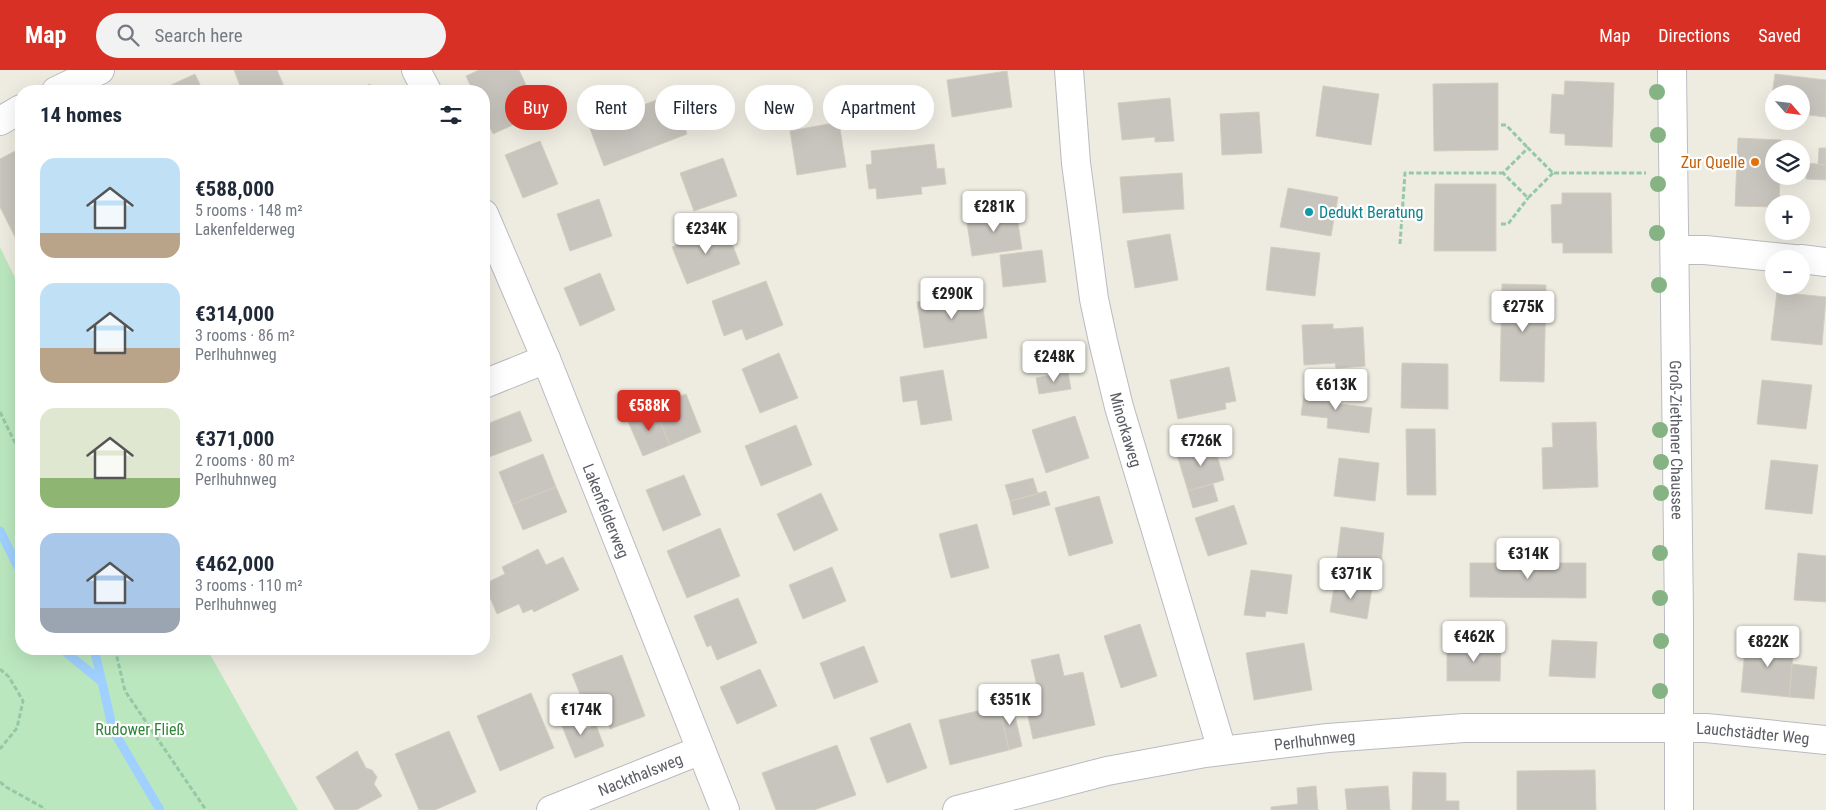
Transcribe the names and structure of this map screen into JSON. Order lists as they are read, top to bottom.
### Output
{
  "streets": {
    "street": [
      "Minorkaweg",
      "Groß-Ziethener Chaussee",
      "Lakenfelderweg",
      "Lauchstädter Weg",
      "Perlhuhnweg",
      "Nackthalsweg"
    ]
  },
  "crossings": [
    ["Minorkaweg", "Perlhuhnweg"],
    ["Groß-Ziethener Chaussee", "Lauchstädter Weg"],
    ["Groß-Ziethener Chaussee", "Perlhuhnweg"],
    ["Lakenfelderweg", "Nackthalsweg"],
    ["Lauchstädter Weg", "Perlhuhnweg"]
  ],
  "parks": ["Rudower Fließ"],
  "places": ["Zur Quelle", "Dedukt Beratung"],
  "north": "bottom right",
  "page": {
    "header": "Map",
    "search": "Search here",
    "nav": ["Map", "Directions", "Saved"],
    "map_buttons": ["+", "−"],
    "chip": [
      "Buy",
      "Rent",
      "Filters",
      "New",
      "Apartment"
    ],
    "heading": "14 homes",
    "list": [
      {
        "name": "€588,000",
        "note": "5 rooms · 148 m² · Lakenfelderweg"
      },
      {
        "name": "€314,000",
        "note": "3 rooms · 86 m² · Perlhuhnweg"
      },
      {
        "name": "€371,000",
        "note": "2 rooms · 80 m² · Perlhuhnweg"
      },
      {
        "name": "€462,000",
        "note": "3 rooms · 110 m² · Perlhuhnweg"
      }
    ],
    "price": [
      "€281K",
      "€234K",
      "€290K",
      "€275K",
      "€248K",
      "€613K",
      "€588K",
      "€726K",
      "€314K",
      "€371K",
      "€462K",
      "€822K",
      "€351K",
      "€174K"
    ]
  }
}
